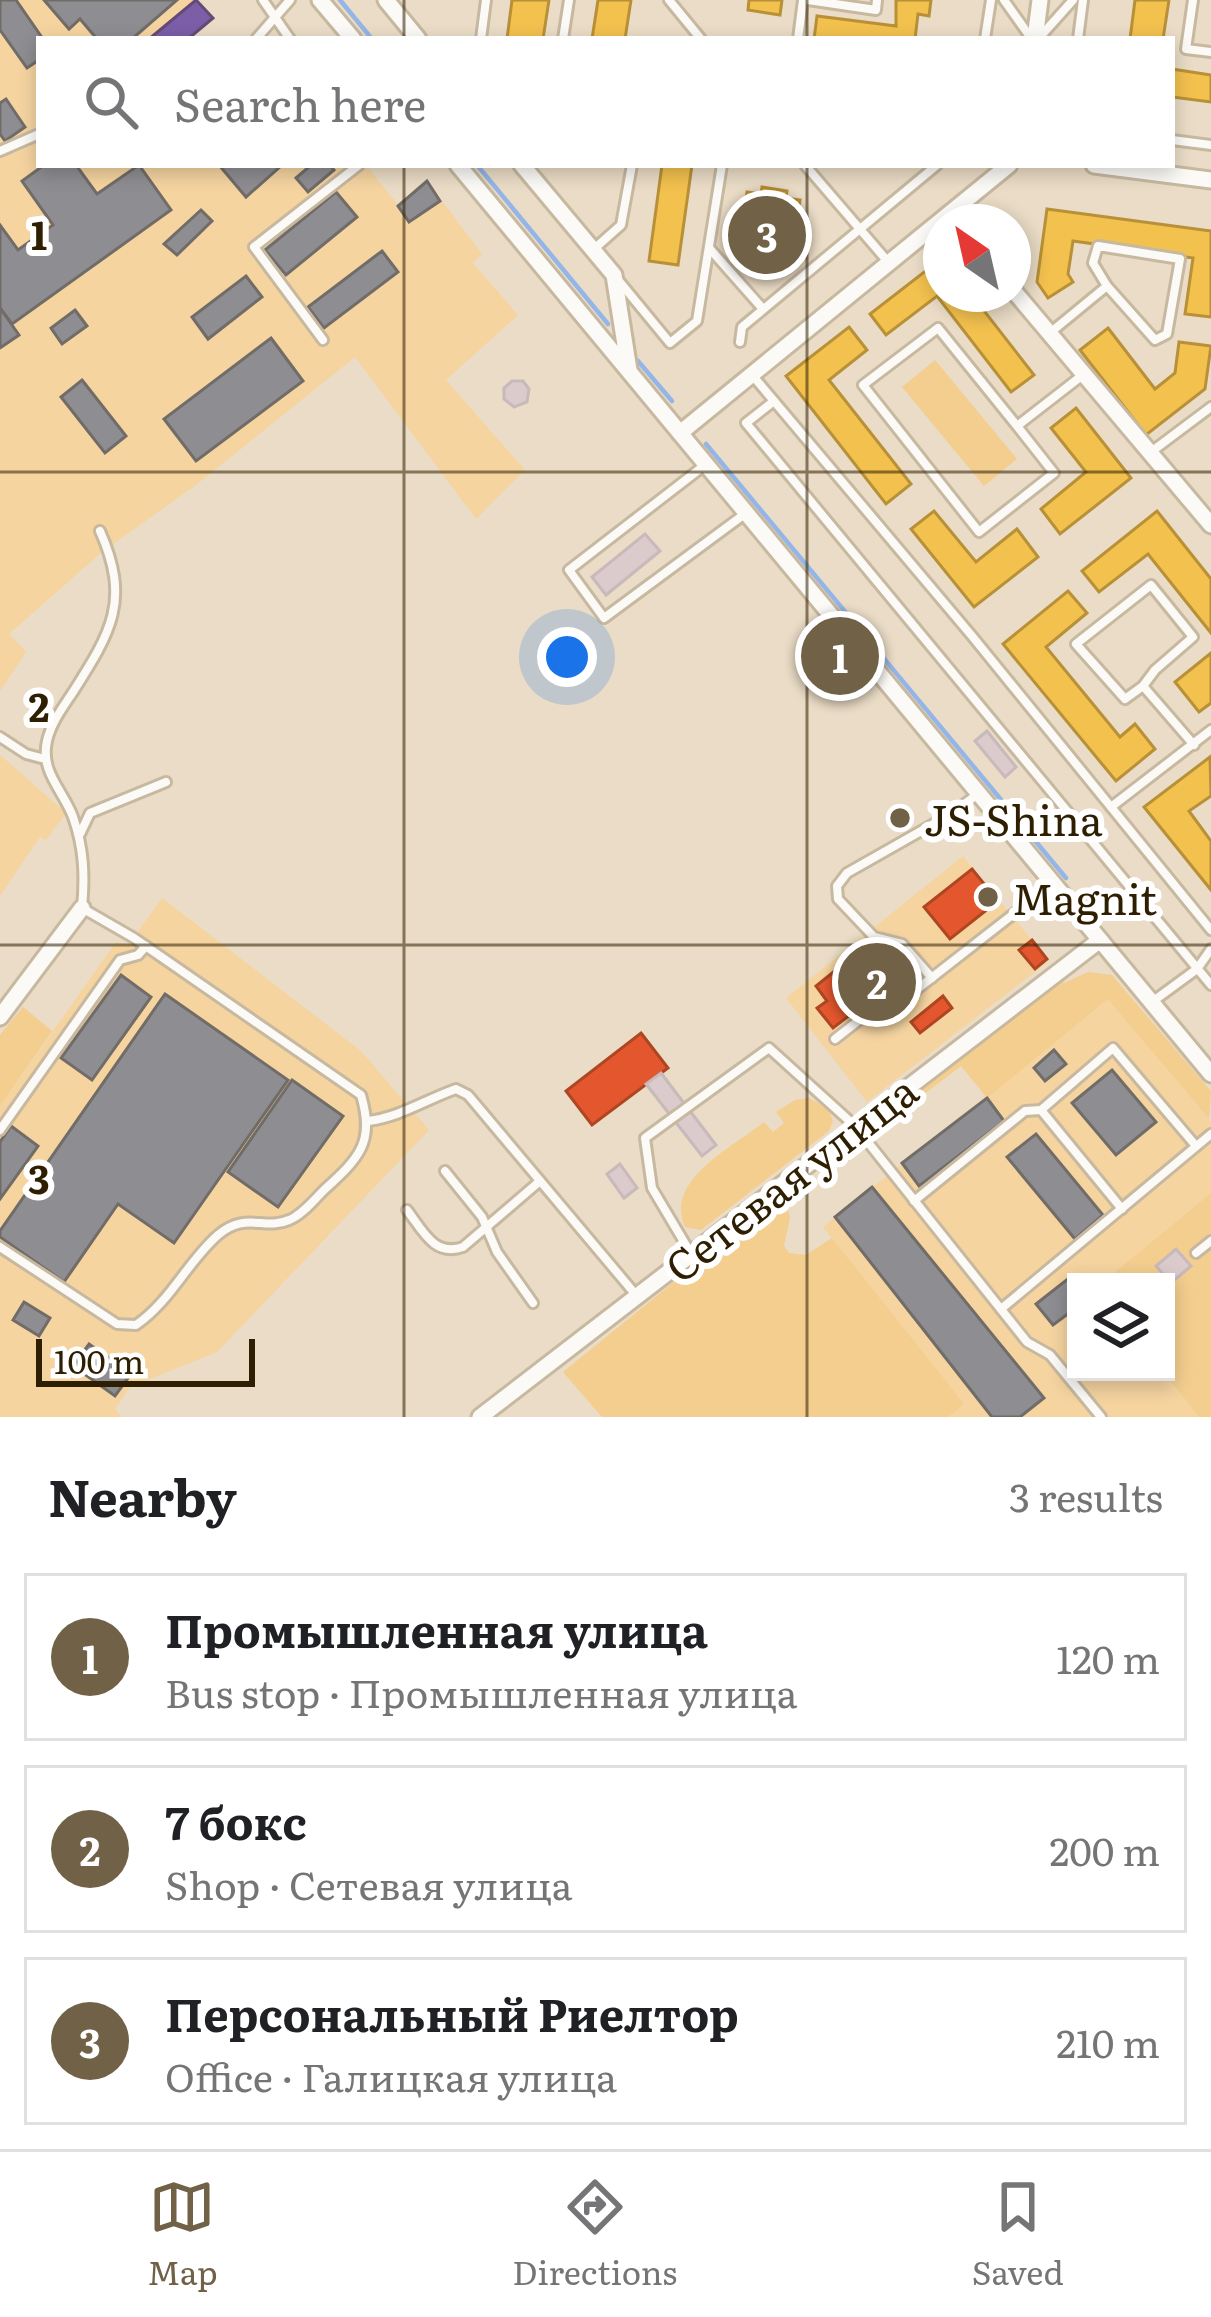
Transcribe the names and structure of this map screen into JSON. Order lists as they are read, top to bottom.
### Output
{
  "streets": {
    "street": ["Сетевая улица"]
  },
  "places": ["JS-Shina", "Magnit"],
  "scale_bar": "100 m",
  "north": "top left",
  "page": {
    "search": "Search here",
    "pins": ["3", "1", "2"],
    "scale": "100 m",
    "heading": ["Nearby", "3 results"],
    "list": [
      {
        "mark": "1",
        "name": "Промышленная улица",
        "note": "Bus stop · Промышленная улица",
        "value": "120 m"
      },
      {
        "mark": "2",
        "name": "7 бокс",
        "note": "Shop · Сетевая улица",
        "value": "200 m"
      },
      {
        "mark": "3",
        "name": "Персональный Риелтор",
        "note": "Office · Галицкая улица",
        "value": "210 m"
      }
    ],
    "nav": ["Map", "Directions", "Saved"]
  },
  "grid": {
    "rows": ["1", "2", "3"]
  }
}
